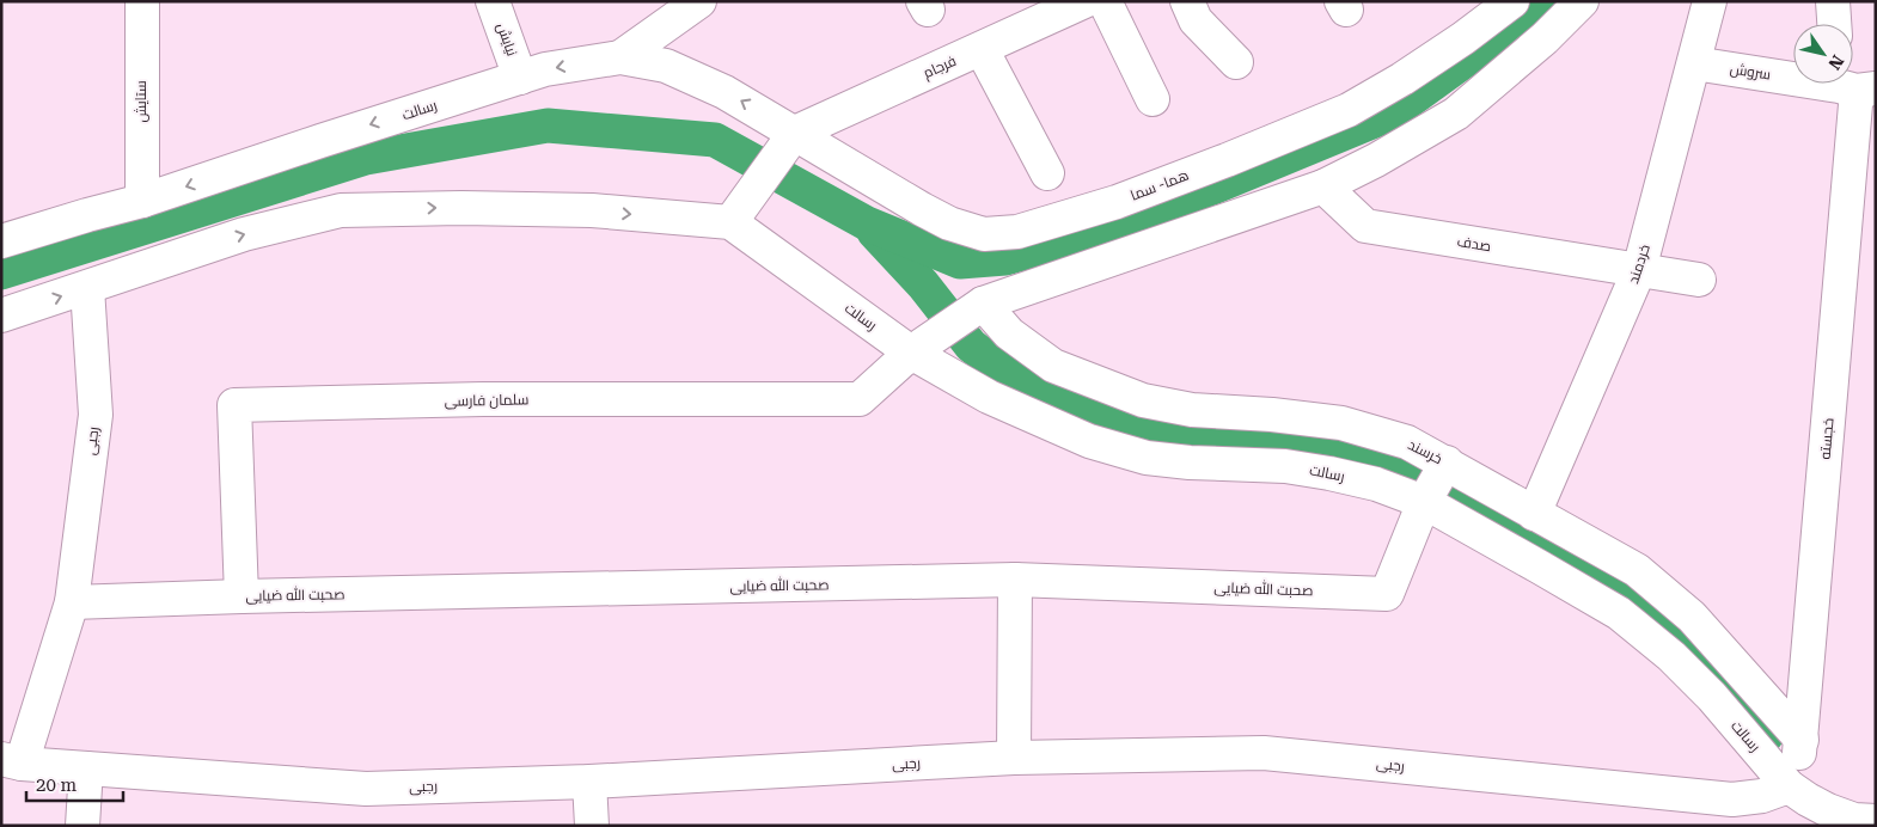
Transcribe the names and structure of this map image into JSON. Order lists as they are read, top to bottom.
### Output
{
  "streets": {
    "street": [
      "نیایش",
      "فرجام",
      "سروش",
      "ستایش",
      "رسالت",
      "هما- سما",
      "صدف",
      "خردمند",
      "سلمان فارسی",
      "خجسته",
      "رجبی",
      "خرسند",
      "صحبت الله ضیایی"
    ]
  },
  "crossings": [
    ["نیایش", "رسالت"],
    ["فرجام", "رسالت"],
    ["فرجام", "هما- سما"],
    ["سروش", "خردمند"],
    ["ستایش", "رسالت"],
    ["رسالت", "هما- سما"],
    ["رسالت", "سلمان فارسی"],
    ["رسالت", "خجسته"],
    ["رسالت", "رجبی"],
    ["رسالت", "صحبت الله ضیایی"],
    ["صدف", "خردمند"],
    ["خردمند", "خرسند"],
    ["سلمان فارسی", "صحبت الله ضیایی"],
    ["خجسته", "رجبی"],
    ["خجسته", "خرسند"],
    ["رجبی", "صحبت الله ضیایی"]
  ],
  "scale_bar": "20 m",
  "north": "bottom right"
}
